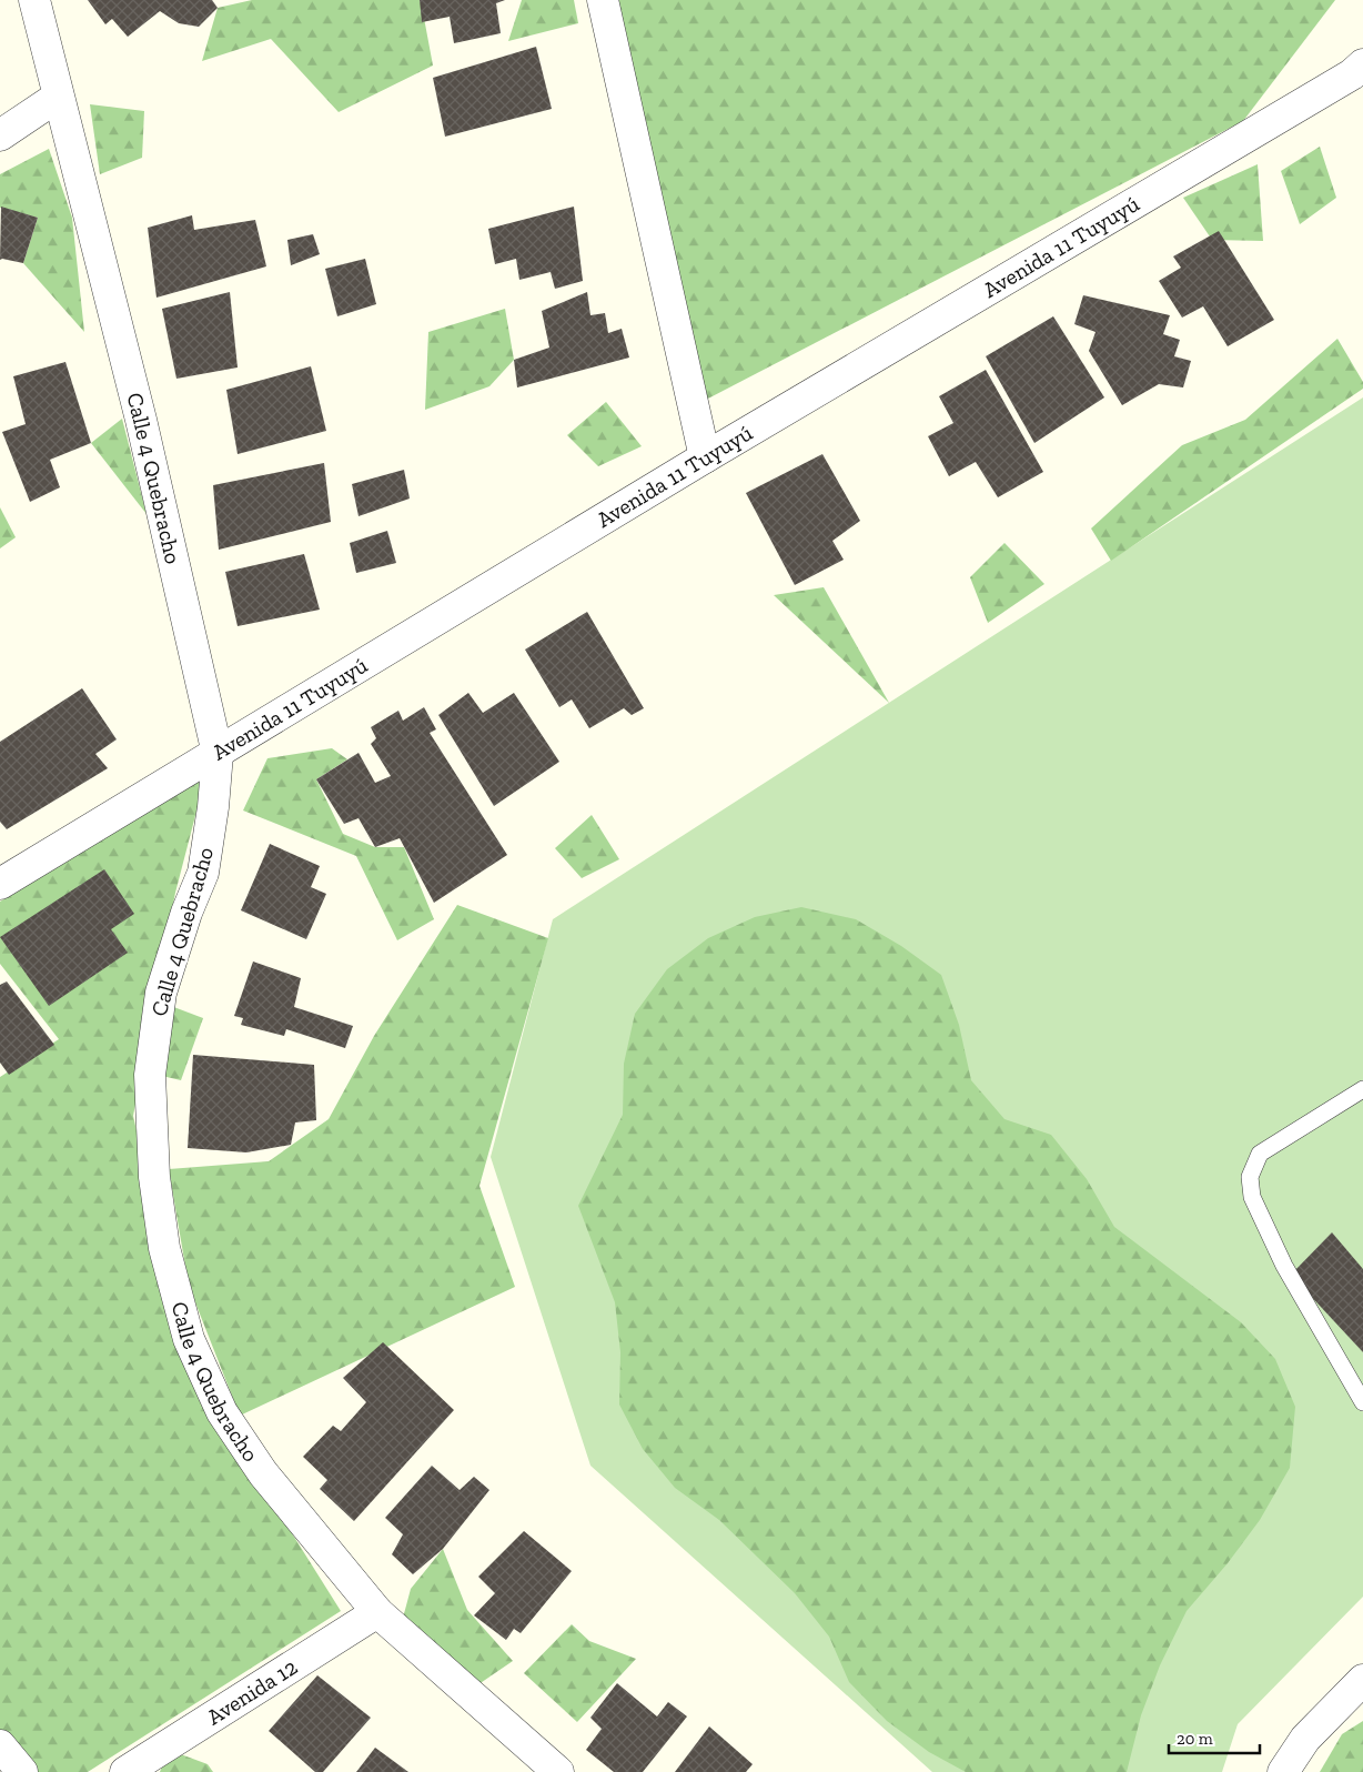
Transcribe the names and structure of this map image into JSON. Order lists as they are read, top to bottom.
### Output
{
  "streets": {
    "street": ["Avenida 11 Tuyuyú", "Calle 4 Quebracho", "Avenida 12"]
  },
  "crossings": [
    ["Avenida 11 Tuyuyú", "Calle 4 Quebracho"],
    ["Calle 4 Quebracho", "Avenida 12"]
  ],
  "scale_bar": "20 m"
}
